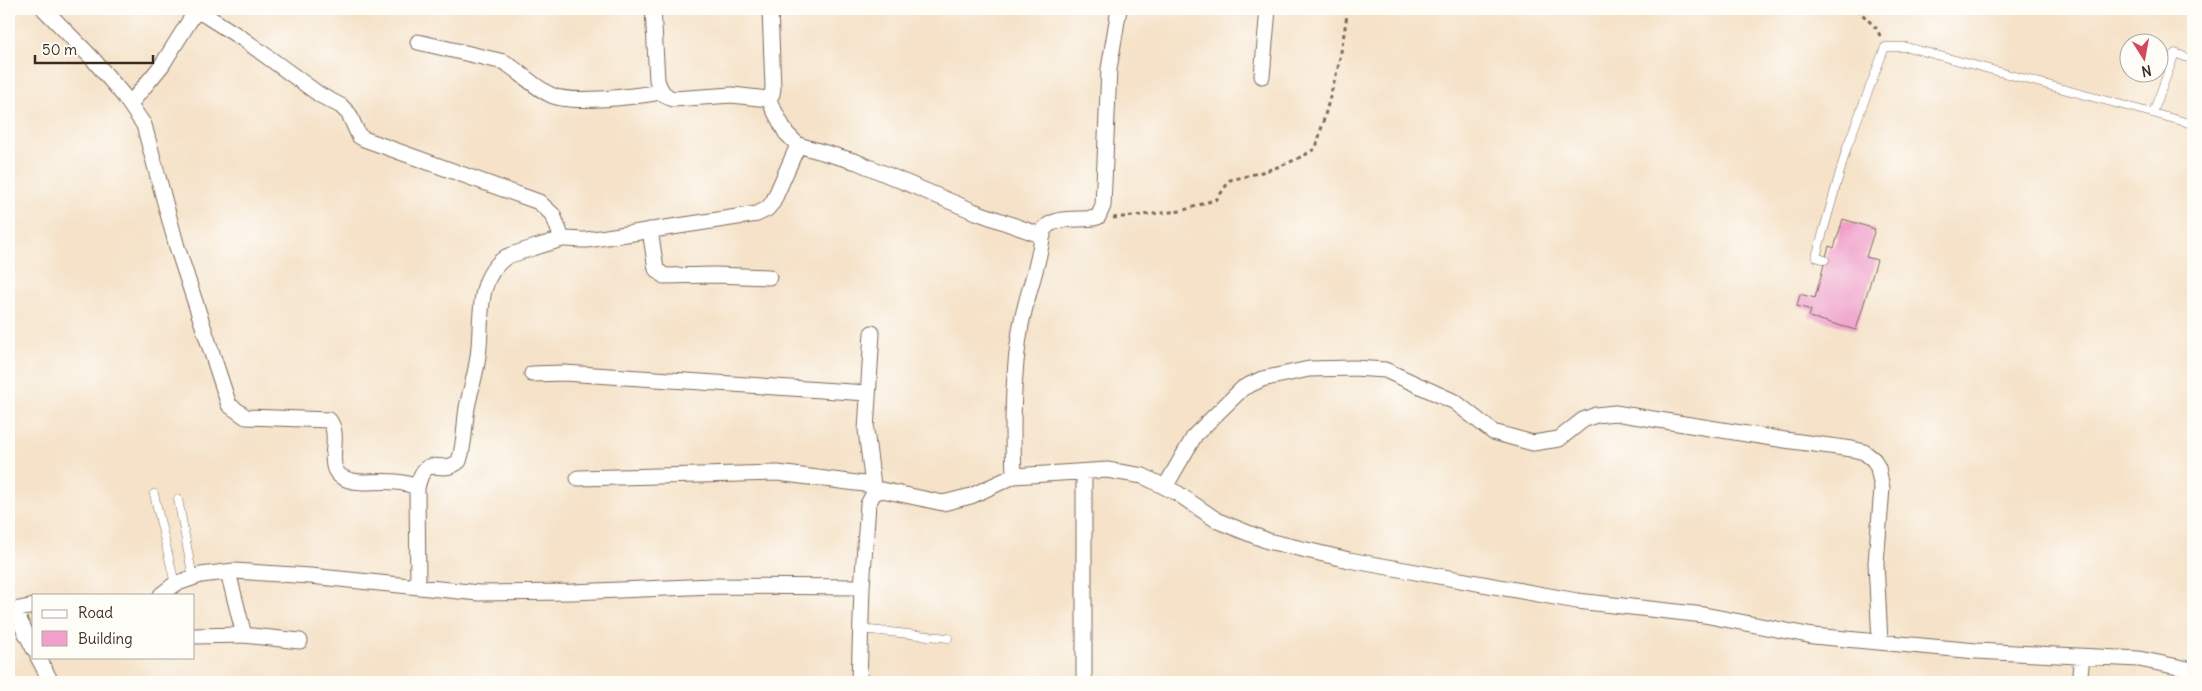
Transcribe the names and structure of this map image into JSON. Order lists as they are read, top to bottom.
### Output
{
  "legend": ["Road", "Building"],
  "scale_bar": "50 m",
  "north": "bottom"
}
